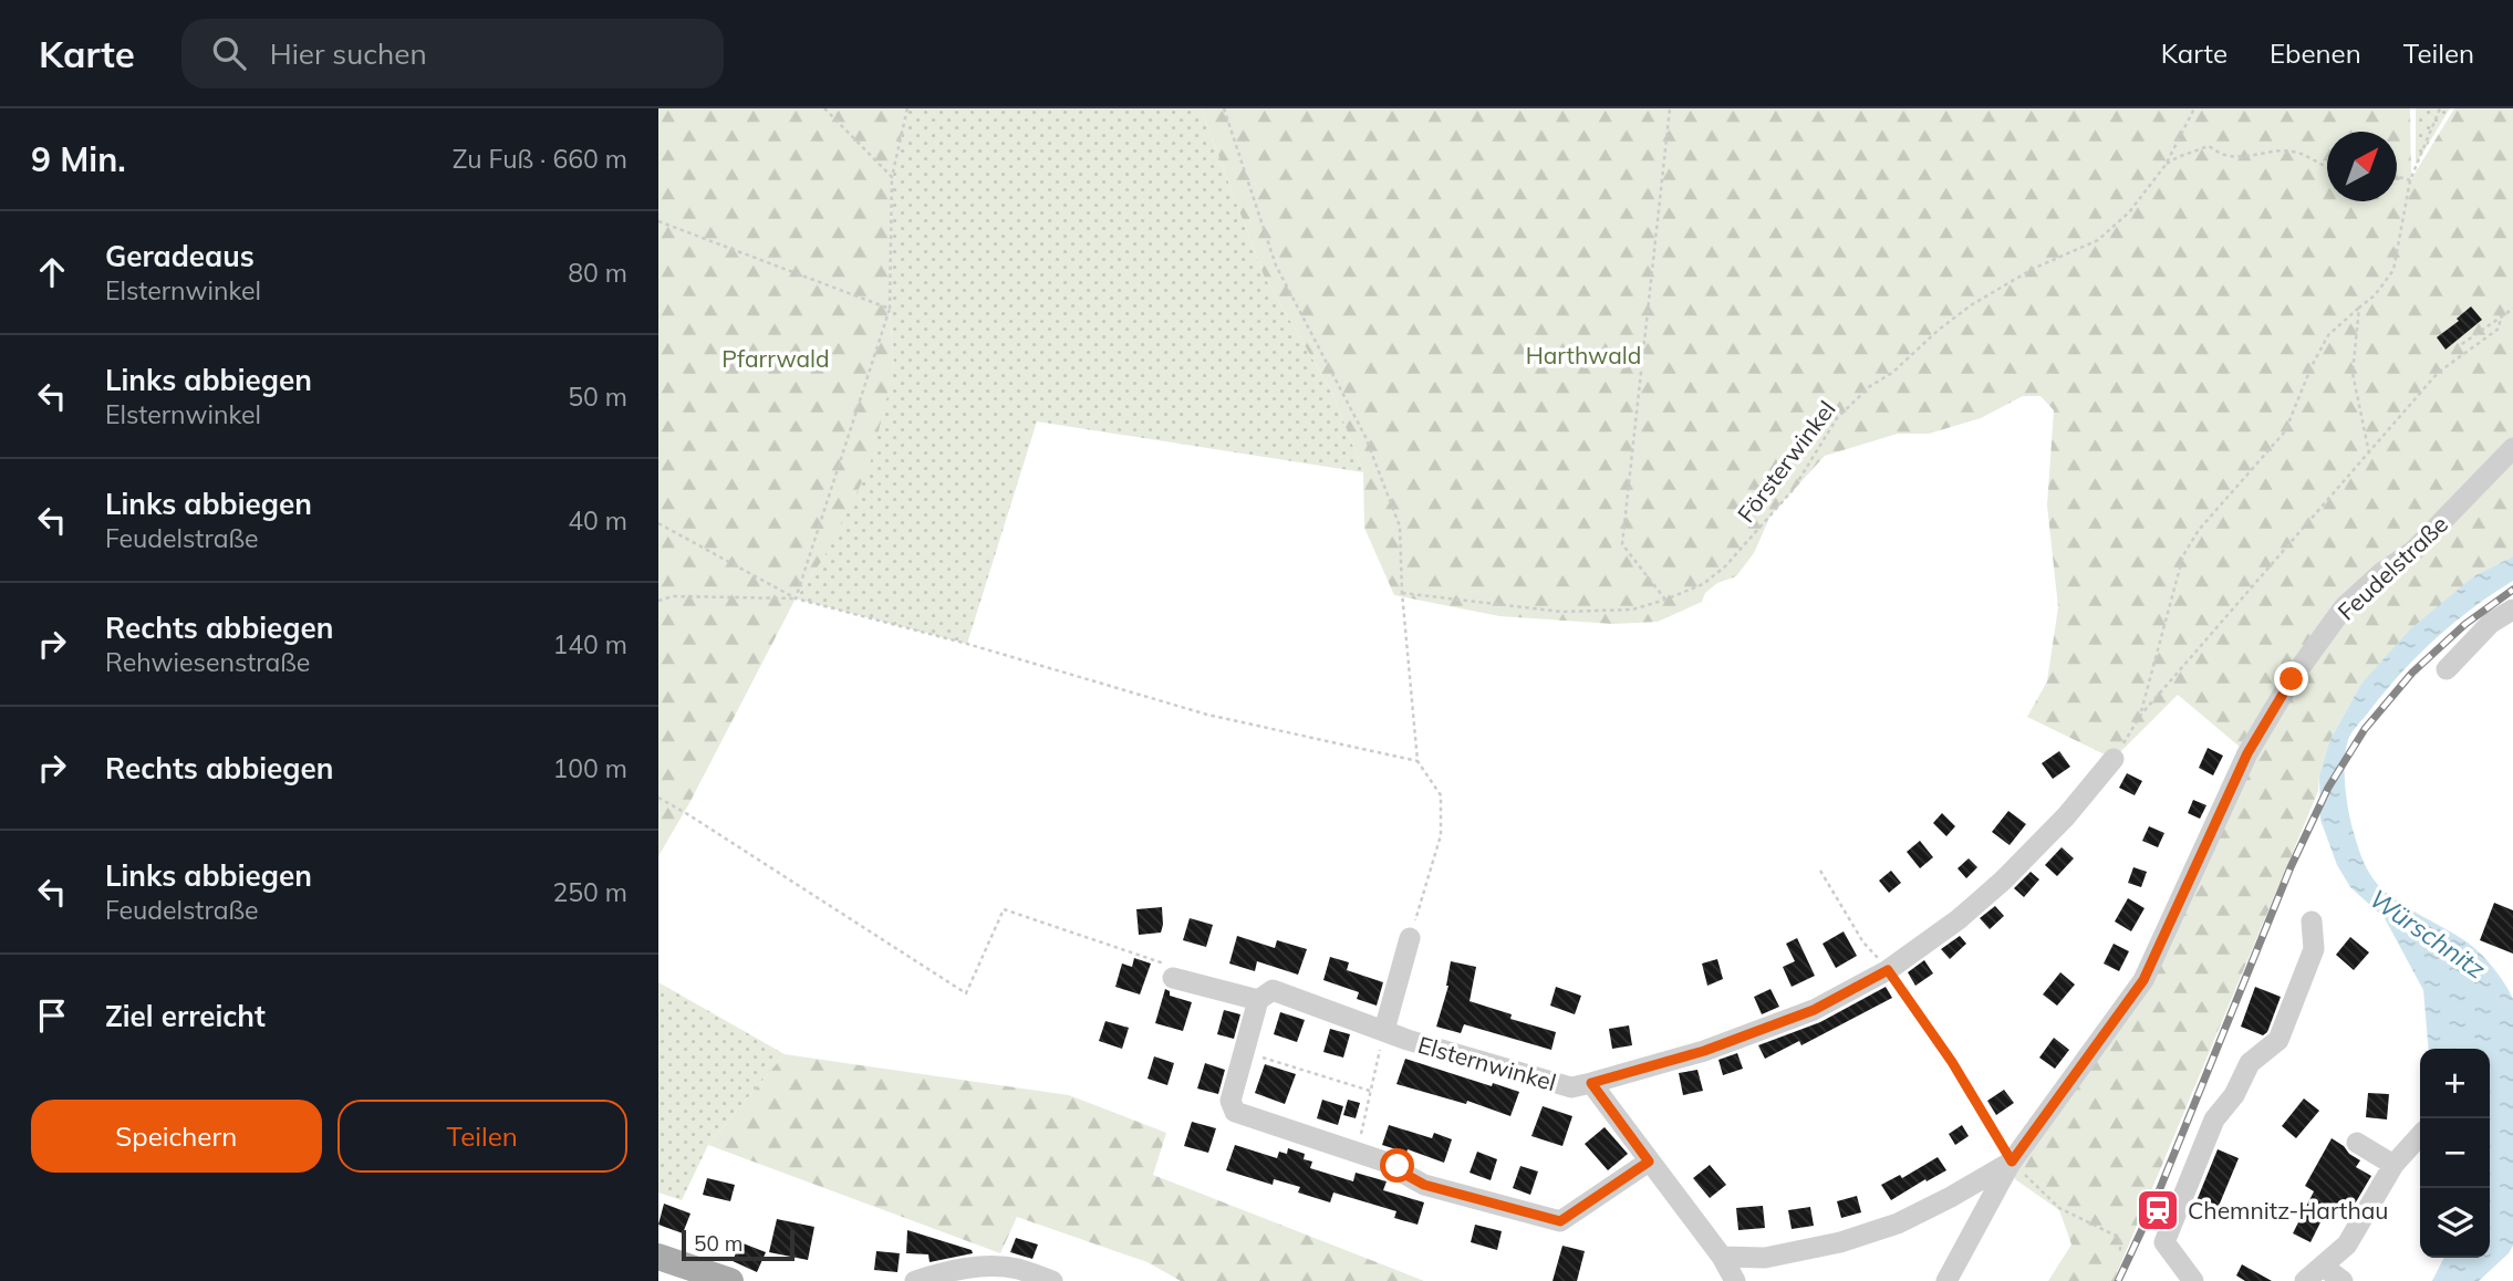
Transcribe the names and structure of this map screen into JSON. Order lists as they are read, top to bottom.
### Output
{
  "streets": {
    "street": ["Feudelstraße", "Elsternwinkel"],
    "path": ["Försterwinkel"]
  },
  "water": ["Würschnitz"],
  "parks": ["Harthwald", "Pfarrwald"],
  "places": {
    "station": ["Chemnitz-Harthau"]
  },
  "scale_bar": "50 m",
  "north": "top right",
  "page": {
    "header": "Karte",
    "search": "Hier suchen",
    "nav": ["Karte", "Ebenen", "Teilen"],
    "heading": ["9 Min.", "Zu Fuß · 660 m"],
    "list": [
      ["Geradeaus", "Elsternwinkel", "80 m"],
      ["Links abbiegen", "Elsternwinkel", "50 m"],
      ["Links abbiegen", "Feudelstraße", "40 m"],
      ["Rechts abbiegen", "Rehwiesenstraße", "140 m"],
      ["Rechts abbiegen", "100 m"],
      ["Links abbiegen", "Feudelstraße", "250 m"],
      "Ziel erreicht"
    ],
    "map_buttons": ["+", "−"],
    "buttons": ["Speichern", "Teilen"],
    "scale": "50 m"
  }
}
